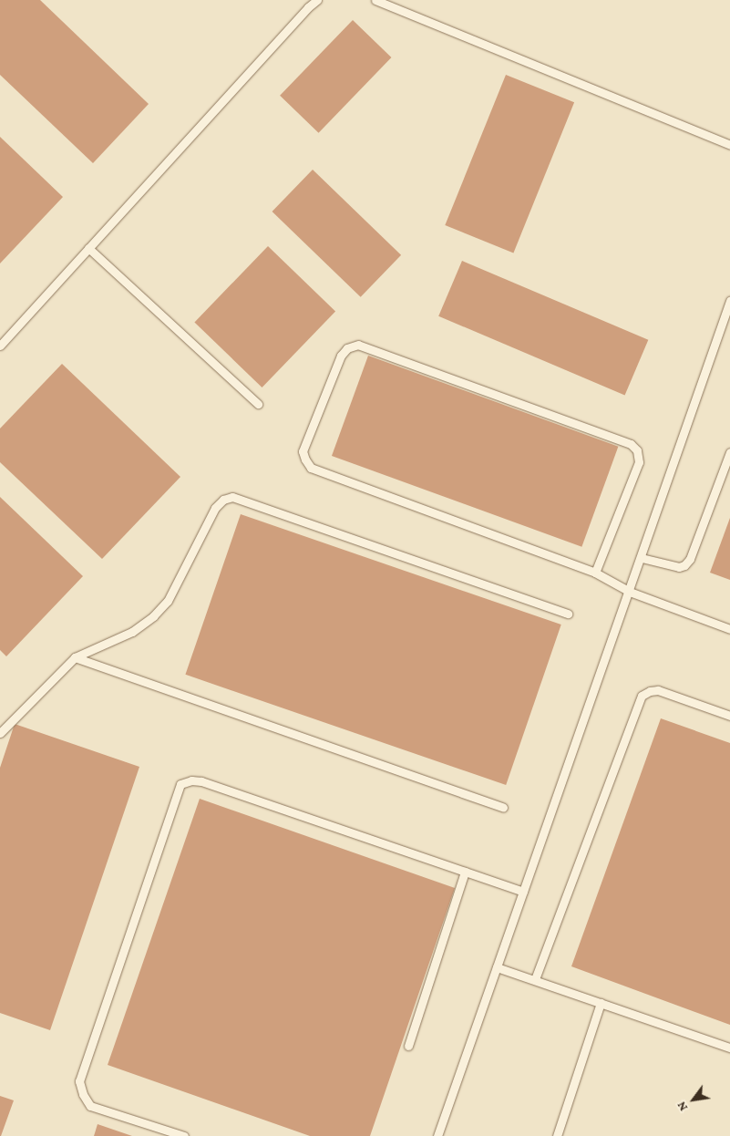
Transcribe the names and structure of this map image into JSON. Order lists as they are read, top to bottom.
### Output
{
  "north": "bottom left"
}
